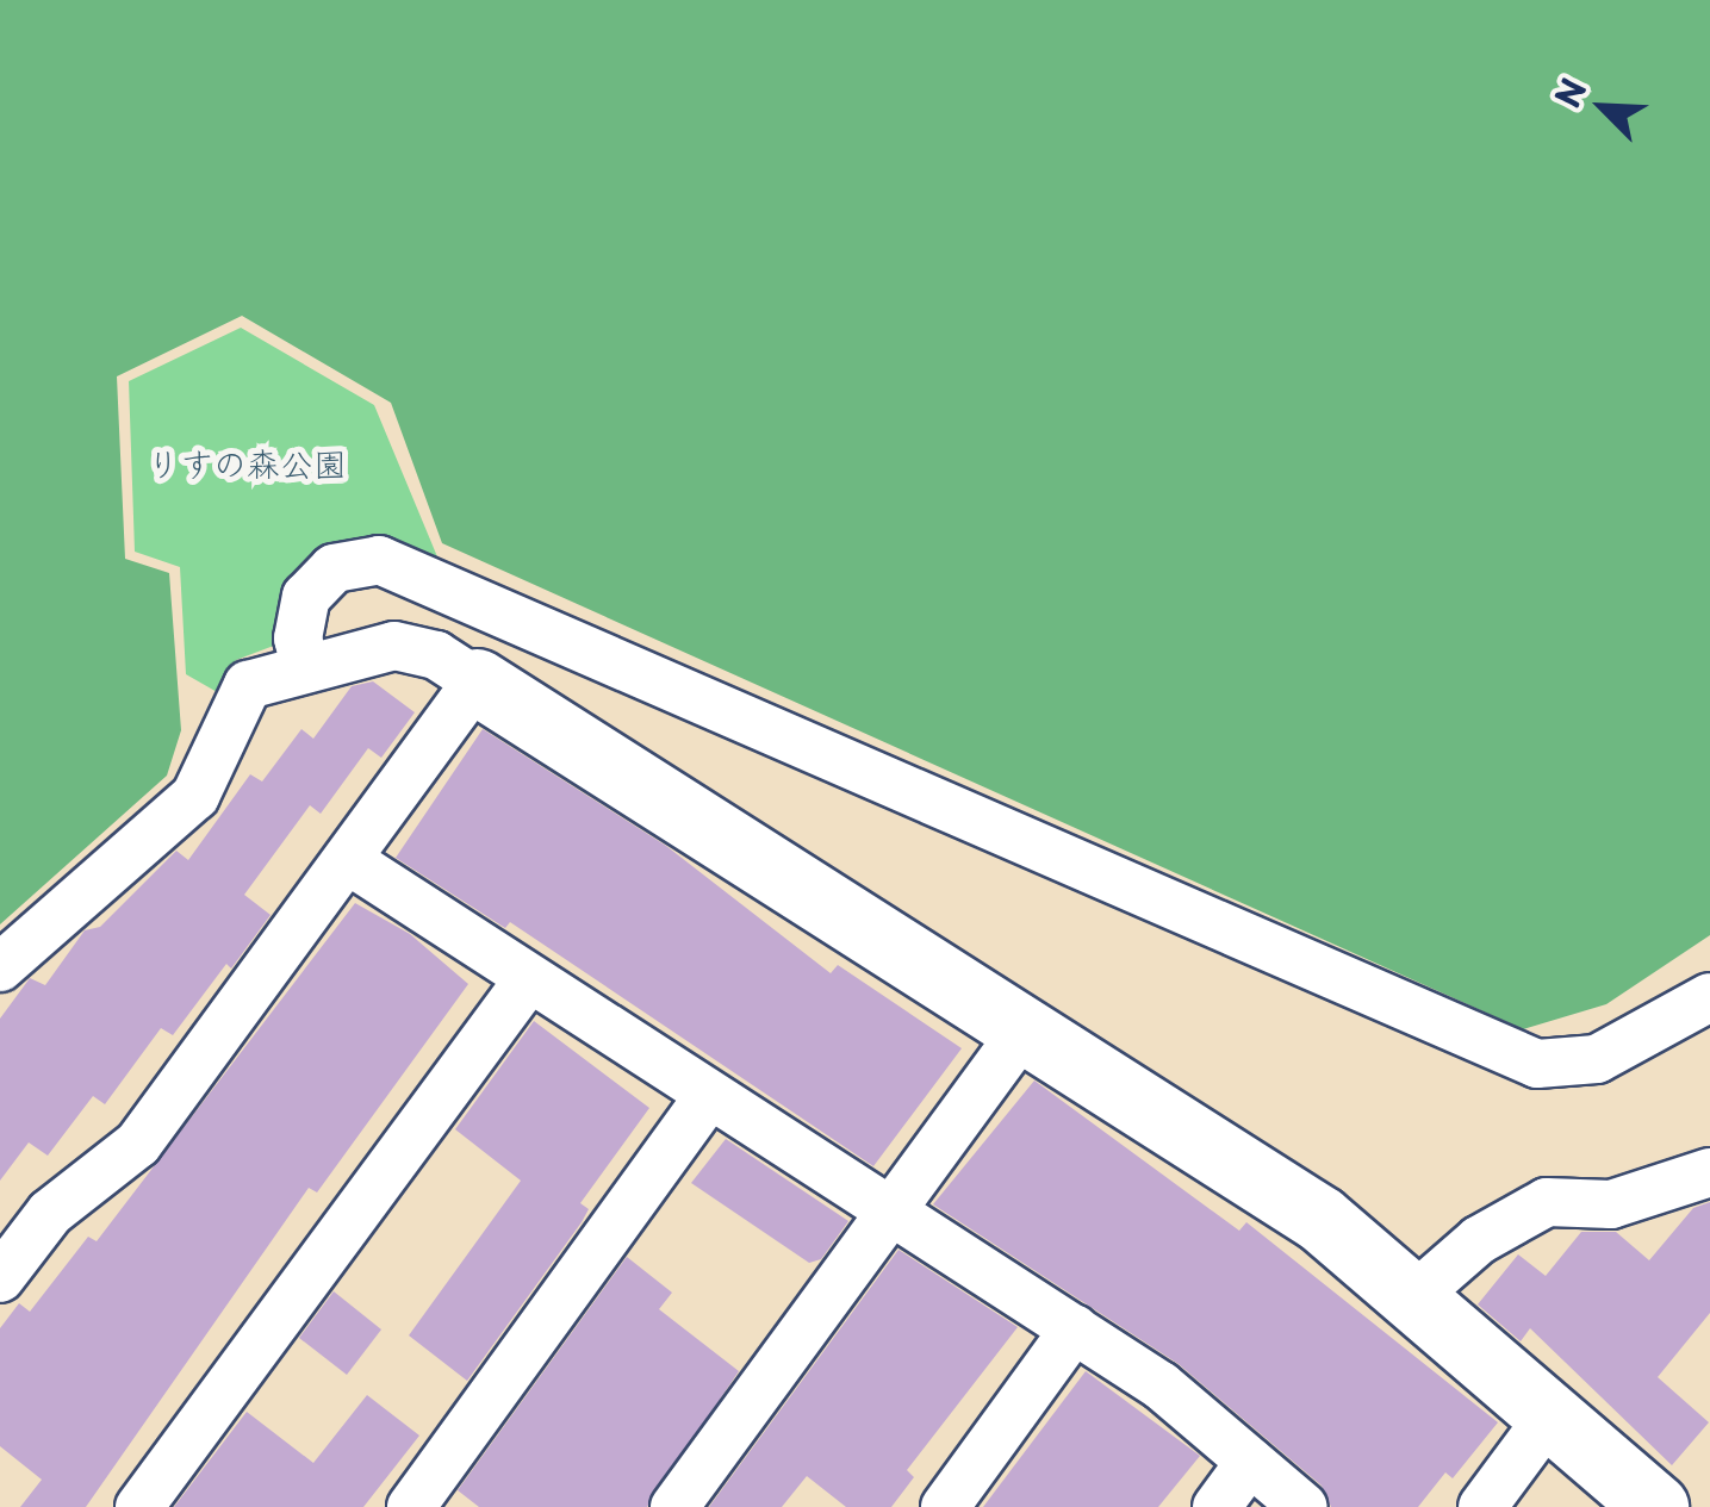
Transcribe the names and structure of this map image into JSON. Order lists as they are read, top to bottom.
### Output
{
  "parks": ["りすの森公園"],
  "north": "top left"
}
